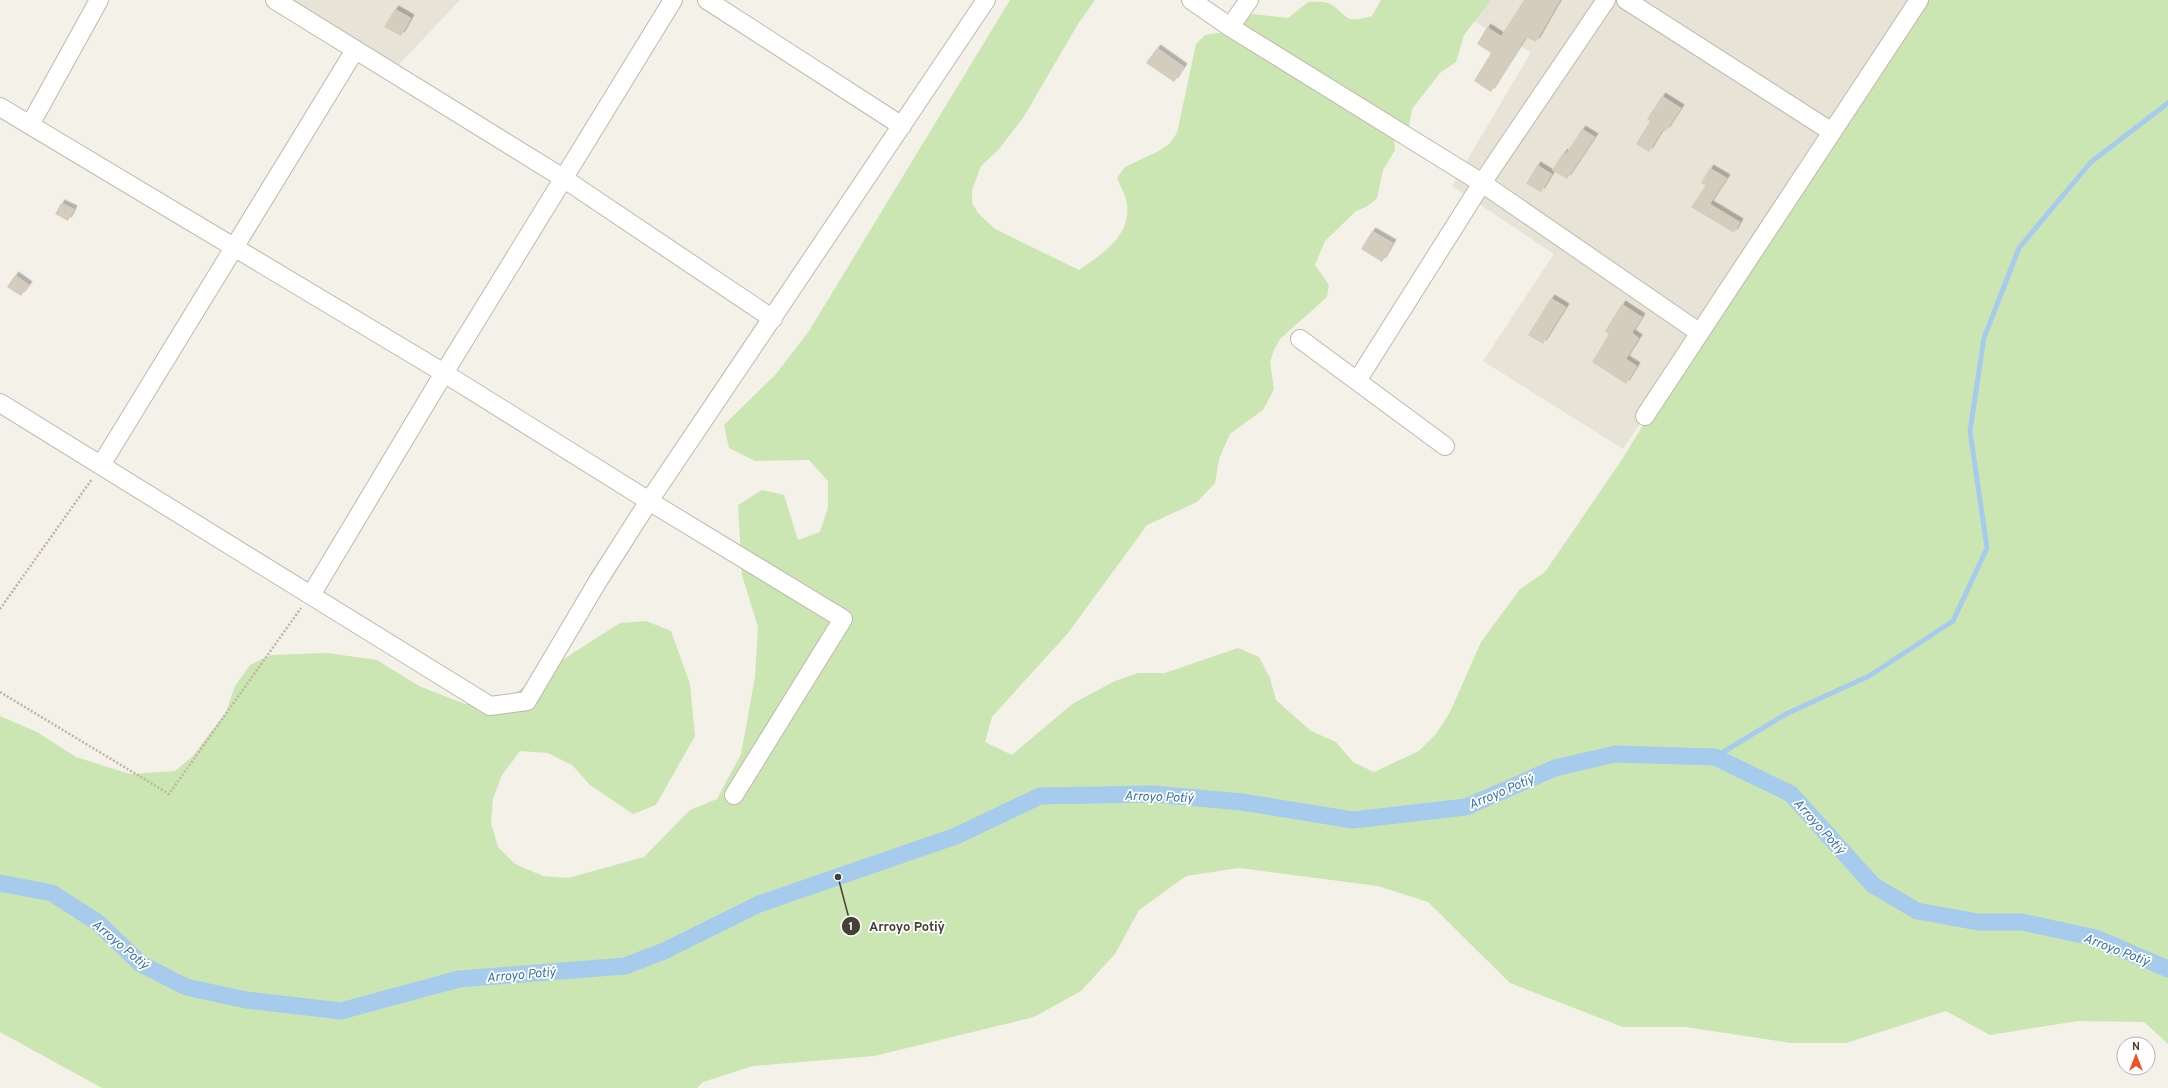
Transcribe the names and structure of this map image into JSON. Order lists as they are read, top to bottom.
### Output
{
  "water": ["Arroyo Poti´y"],
  "places": ["Arroyo Poti´y"],
  "north": "top"
}
